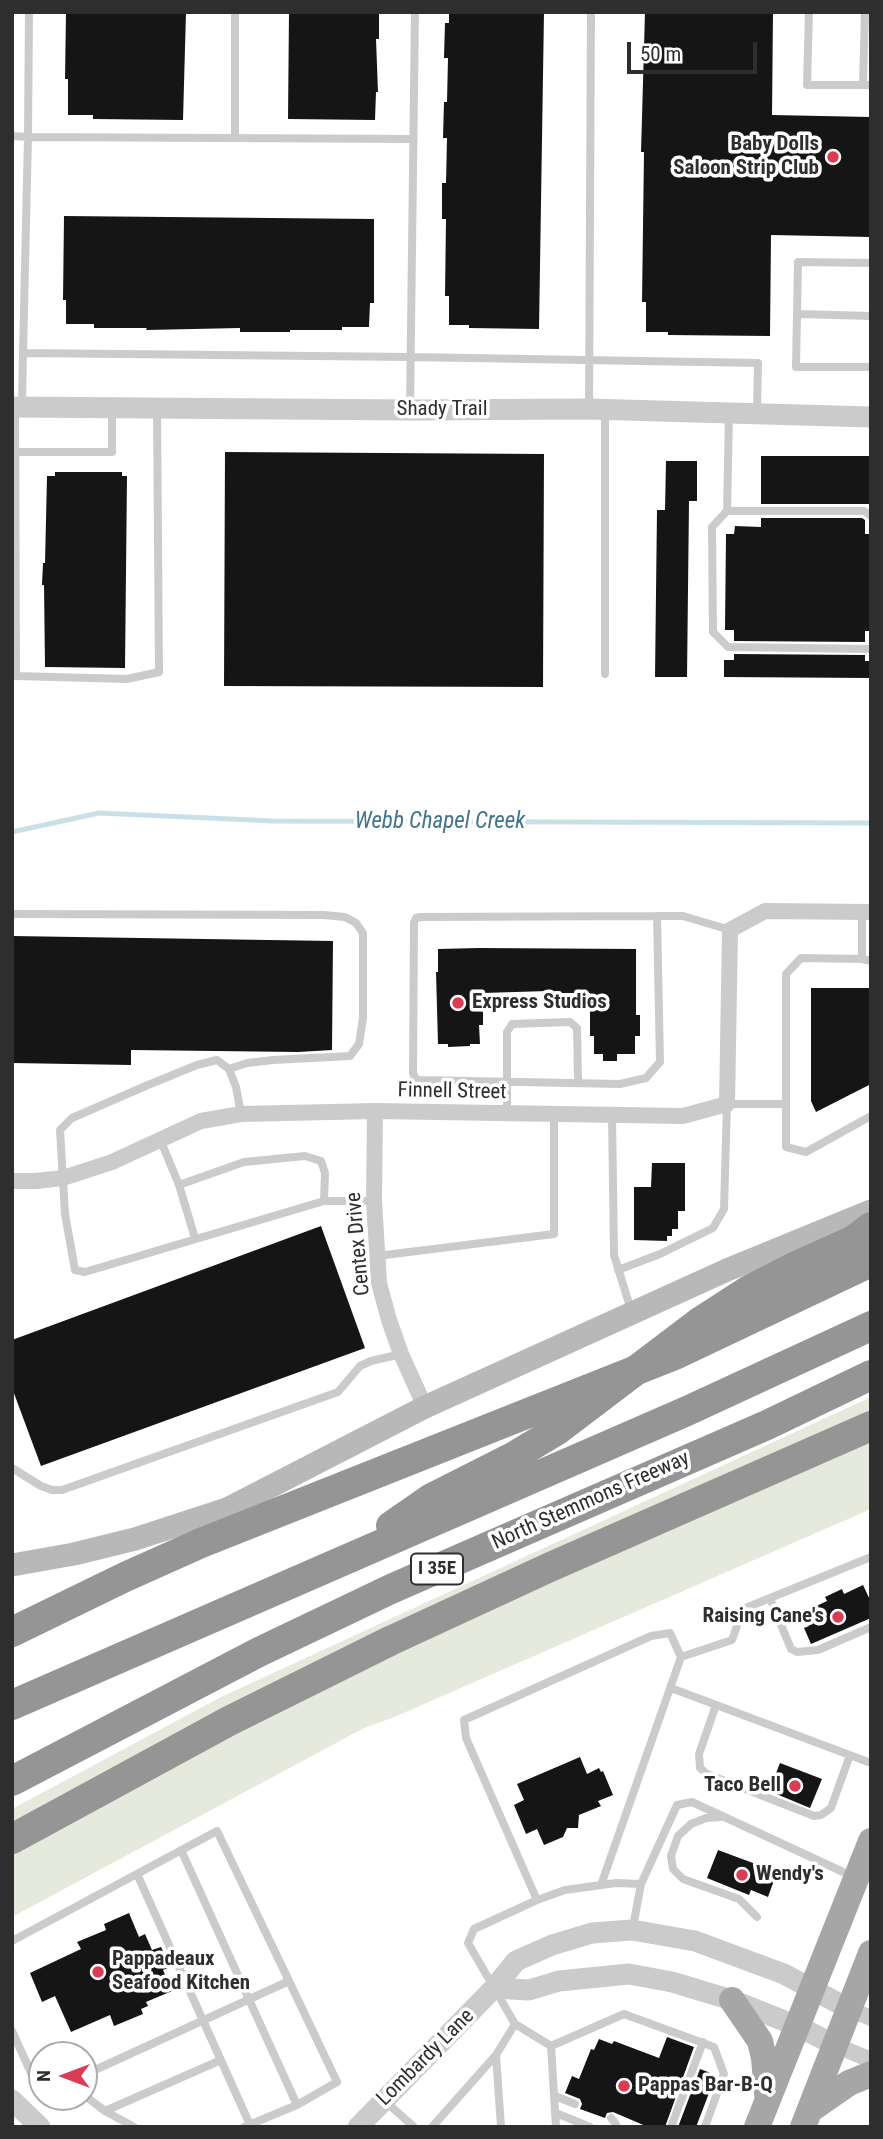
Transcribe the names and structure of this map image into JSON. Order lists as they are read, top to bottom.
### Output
{
  "streets": {
    "highway": ["North Stemmons Freeway", "I 35E"],
    "street": [
      "Shady Trail",
      "Finnell Street",
      "Centex Drive",
      "Lombardy Lane"
    ]
  },
  "crossings": [
    ["Finnell Street", "Centex Drive"]
  ],
  "water": ["Webb Chapel Creek"],
  "places": [
    "Baby Dolls Saloon Strip Club",
    "Express Studios",
    "Raising Cane's",
    "Taco Bell",
    "Wendy's",
    "Pappadeaux Seafood Kitchen",
    "Pappas Bar-B-Q"
  ],
  "scale_bar": "50 m",
  "north": "left"
}
